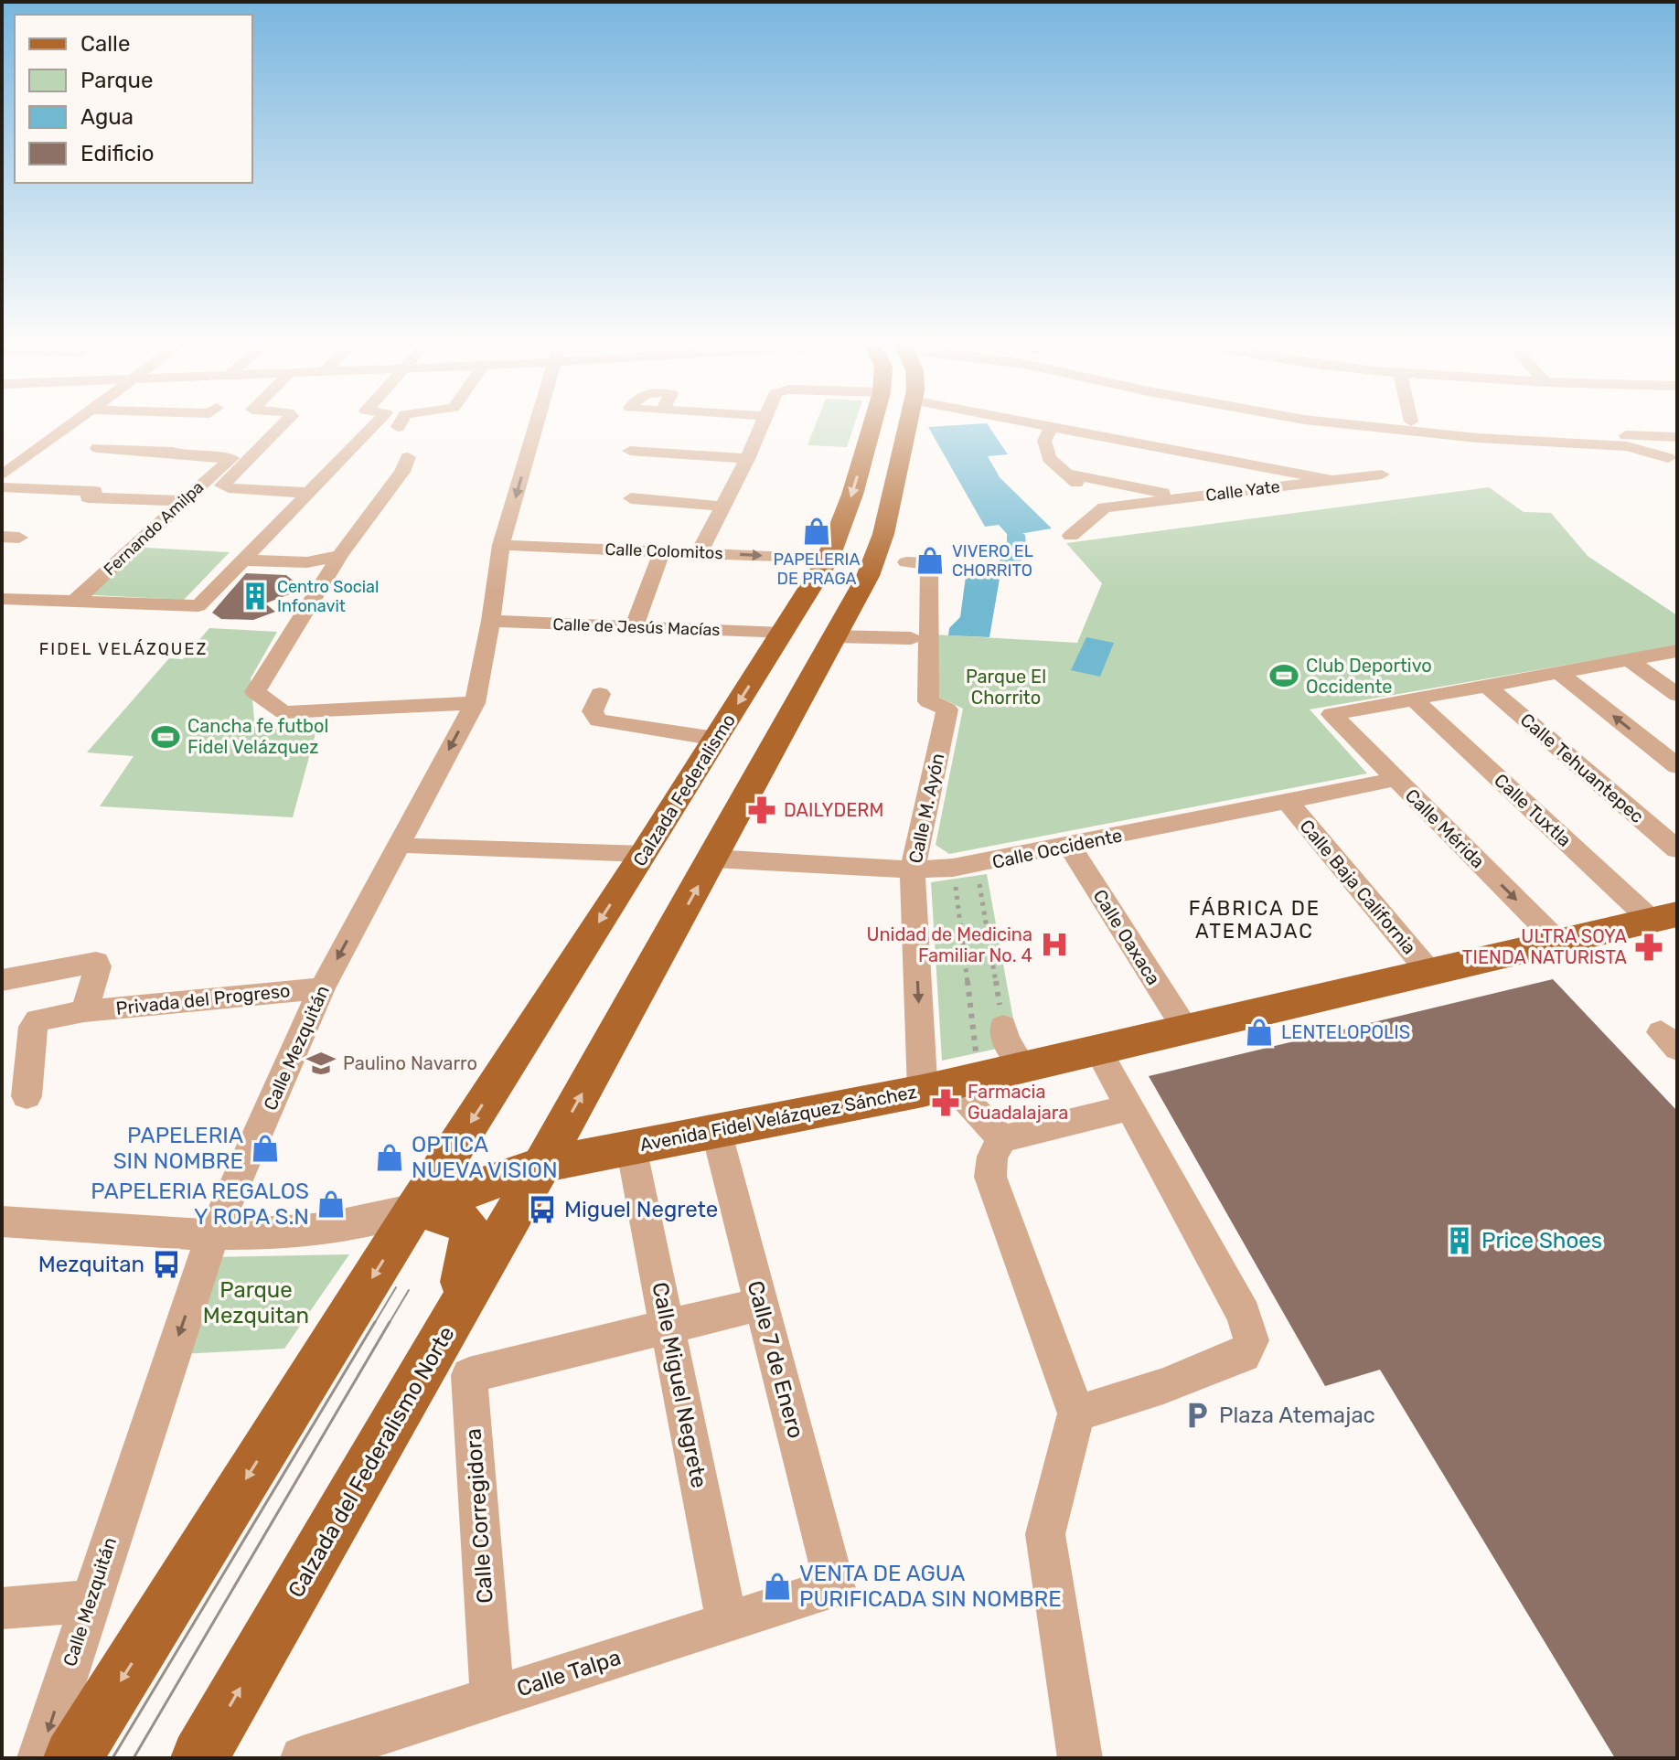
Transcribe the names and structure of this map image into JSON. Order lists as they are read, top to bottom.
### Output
{
  "streets": {
    "main road": ["Calzada Federalismo", "Avenida Fidel Velázquez Sánchez", "Calzada del Federalismo Norte"],
    "street": [
      "Calle Yate",
      "Fernando Amilpa",
      "Calle Colomitos",
      "Calle de Jesús Macías",
      "Calle Tehuantepec",
      "Calle M. Ayón",
      "Calle Tuxtla",
      "Calle Mérida",
      "Calle Occidente",
      "Calle Baja California",
      "Calle Oaxaca",
      "Privada del Progreso",
      "Calle Mezquitán",
      "Calle 7 de Enero",
      "Calle Miguel Negrete",
      "Calle Corregidora",
      "Calle Talpa"
    ]
  },
  "crossings": [
    ["Calle Colomitos", "Calzada Federalismo"],
    ["Calle Colomitos", "Calle Mezquitán"],
    ["Calle de Jesús Macías", "Calzada Federalismo"],
    ["Calle de Jesús Macías", "Calle Mezquitán"],
    ["Calzada Federalismo", "Avenida Fidel Velázquez Sánchez"],
    ["Calle M. Ayón", "Calle Occidente"],
    ["Calle M. Ayón", "Avenida Fidel Velázquez Sánchez"],
    ["Calle Tuxtla", "Calle Mérida"],
    ["Calle Tuxtla", "Avenida Fidel Velázquez Sánchez"],
    ["Calle Mérida", "Calle Occidente"],
    ["Calle Mérida", "Avenida Fidel Velázquez Sánchez"],
    ["Calle Occidente", "Calle Baja California"],
    ["Calle Occidente", "Calle Oaxaca"],
    ["Calle Baja California", "Avenida Fidel Velázquez Sánchez"],
    ["Calle Oaxaca", "Avenida Fidel Velázquez Sánchez"],
    ["Privada del Progreso", "Calle Mezquitán"],
    ["Calle Mezquitán", "Avenida Fidel Velázquez Sánchez"],
    ["Avenida Fidel Velázquez Sánchez", "Calle 7 de Enero"],
    ["Avenida Fidel Velázquez Sánchez", "Calle Miguel Negrete"],
    ["Avenida Fidel Velázquez Sánchez", "Calzada del Federalismo Norte"],
    ["Calle 7 de Enero", "Calle Talpa"],
    ["Calle Miguel Negrete", "Calle Talpa"],
    ["Calzada del Federalismo Norte", "Calle Corregidora"],
    ["Calle Corregidora", "Calle Talpa"]
  ],
  "one_way": ["Calle Mezquitán"],
  "districts": ["FIDEL VELÁZQUEZ", "FÁBRICA DE ATEMAJAC"],
  "parks": ["Parque El Chorrito", "Parque Mezquitan"],
  "places": {
    "shop": [
      "PAPELERIA DE PRAGA",
      "VIVERO EL CHORRITO",
      "LENTELOPOLIS",
      "PAPELERIA SIN NOMBRE",
      "OPTICA NUEVA VISION",
      "PAPELERIA REGALOS Y ROPA S.N",
      "VENTA DE AGUA PURIFICADA SIN NOMBRE"
    ],
    "building": ["Centro Social Infonavit", "Price Shoes"],
    "sports": ["Club Deportivo Occidente", "Cancha fe futbol Fidel Velázquez"],
    "pharmacy": ["DAILYDERM", "ULTRA SOYA TIENDA NATURISTA", "Farmacia Guadalajara"],
    "hospital": ["Unidad de Medicina Familiar No. 4"],
    "school or university": ["Paulino Navarro"],
    "bus stop": ["Miguel Negrete", "Mezquitan"],
    "parking": ["Plaza Atemajac"]
  },
  "legend": [
    "Calle",
    "Parque",
    "Agua",
    "Edificio"
  ]
}
